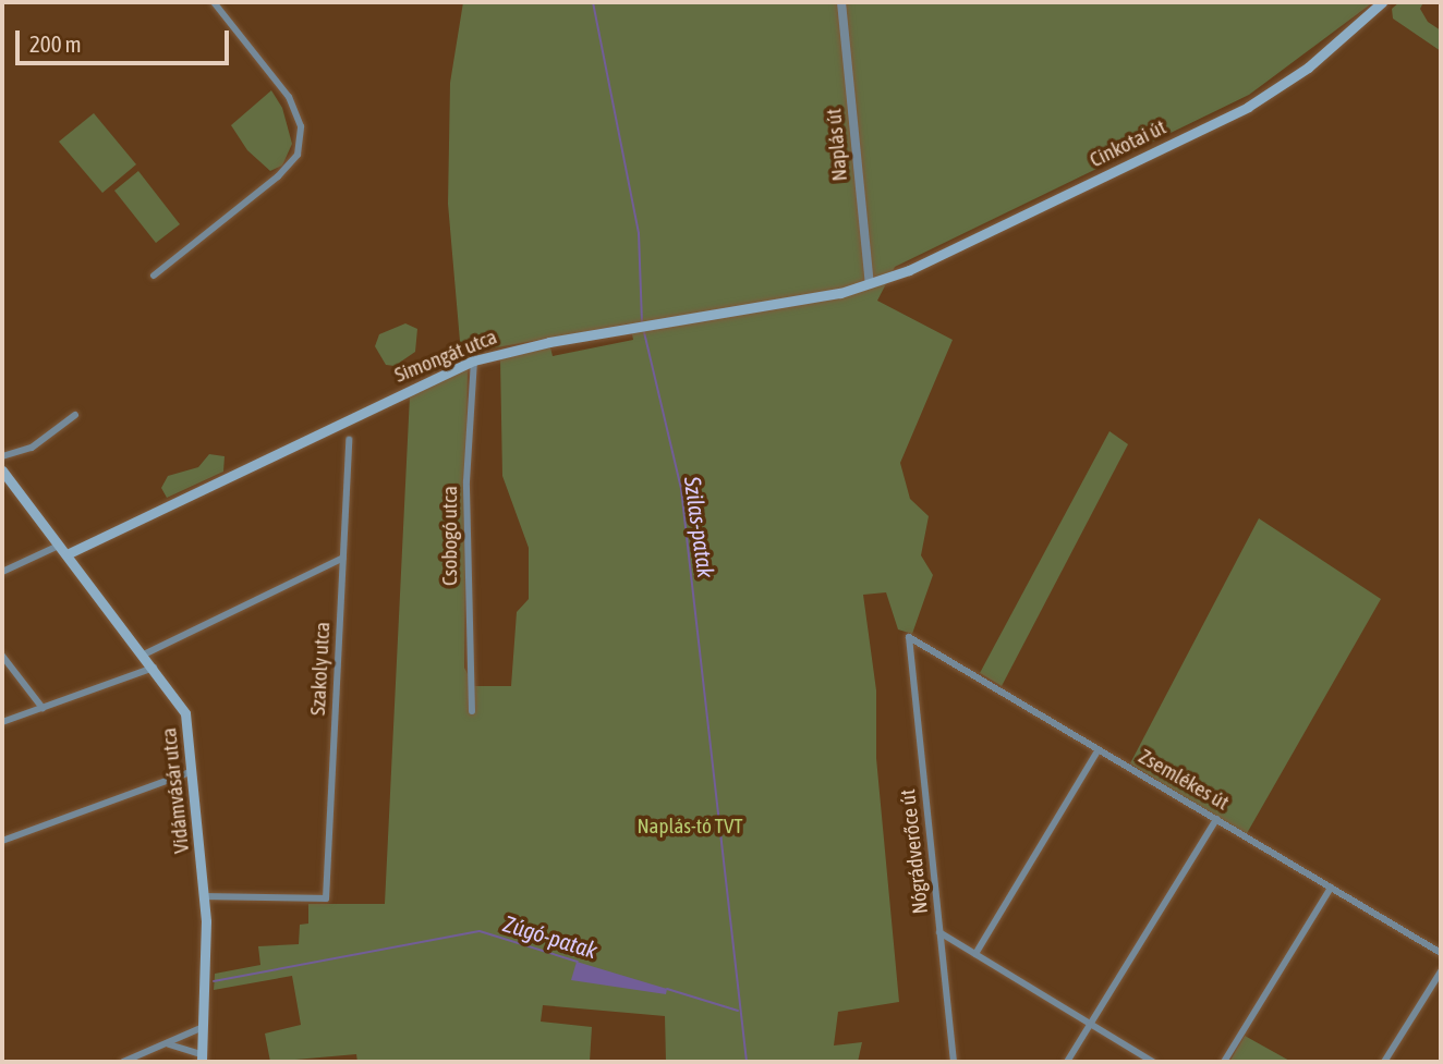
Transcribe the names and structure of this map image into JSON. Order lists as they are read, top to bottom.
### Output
{
  "streets": {
    "main road": ["Cinkotai út", "Simongát utca", "Vidámvásár utca"],
    "street": [
      "Naplás út",
      "Csobogó utca",
      "Szakoly utca",
      "Zsemlékes út",
      "Nógrádverőce út"
    ]
  },
  "crossings": [
    ["Cinkotai út", "Naplás út"],
    ["Cinkotai út", "Simongát utca"],
    ["Naplás út", "Simongát utca"],
    ["Simongát utca", "Csobogó utca"],
    ["Simongát utca", "Vidámvásár utca"],
    ["Szakoly utca", "Vidámvásár utca"],
    ["Zsemlékes út", "Nógrádverőce út"]
  ],
  "water": ["Szilas-patak", "Zúgó-patak"],
  "parks": ["Naplás-tó TVT"],
  "scale_bar": "200 m"
}
